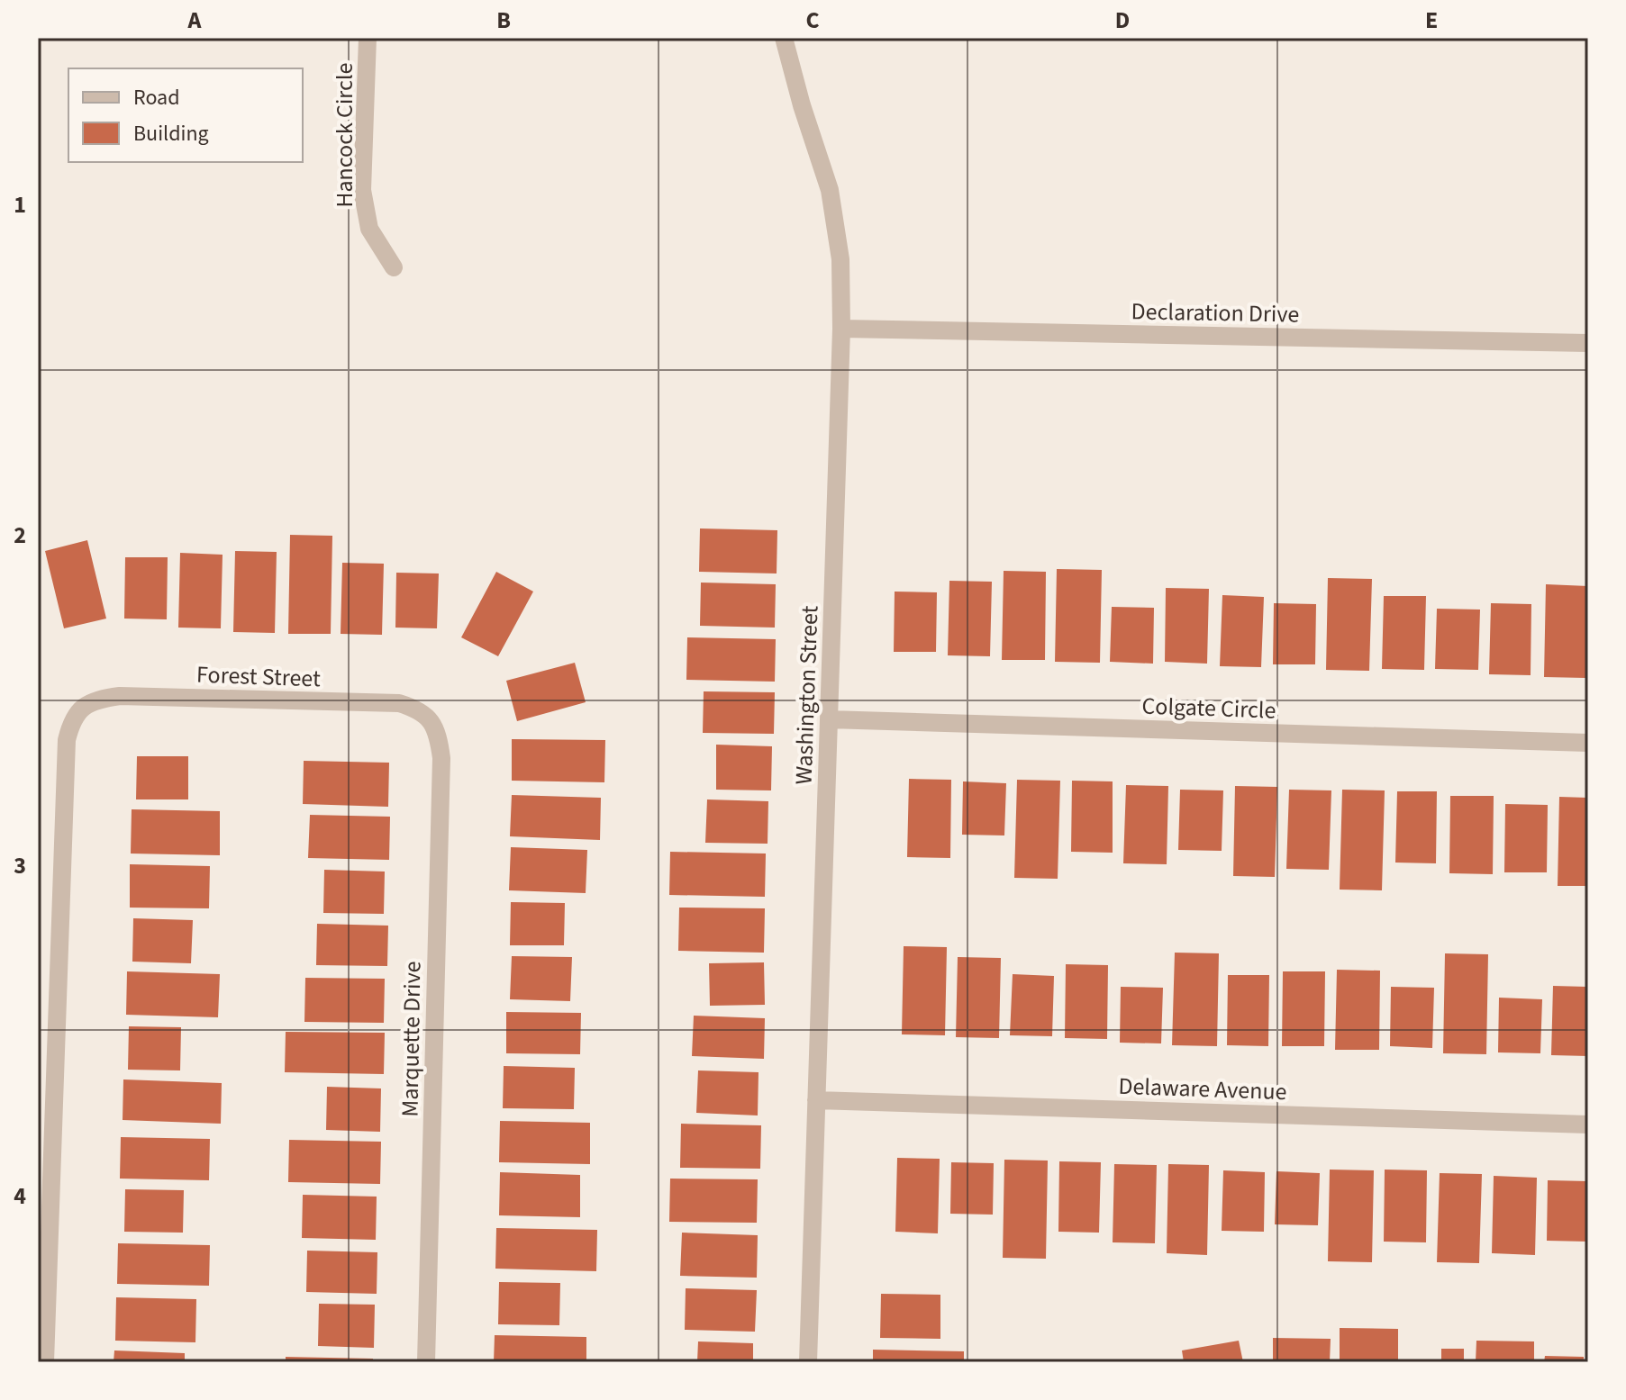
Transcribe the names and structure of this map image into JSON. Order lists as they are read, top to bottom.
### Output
{
  "streets": {
    "street": [
      "Hancock Circle",
      "Declaration Drive",
      "Forest Street",
      "Washington Street",
      "Colgate Circle",
      "Marquette Drive",
      "Delaware Avenue"
    ]
  },
  "crossings": [
    ["Declaration Drive", "Washington Street"],
    ["Forest Street", "Marquette Drive"],
    ["Washington Street", "Colgate Circle"],
    ["Washington Street", "Delaware Avenue"]
  ],
  "legend": ["Road", "Building"],
  "grid": {
    "columns": [
      "A",
      "B",
      "C",
      "D",
      "E"
    ],
    "rows": [
      "1",
      "2",
      "3",
      "4"
    ]
  }
}
